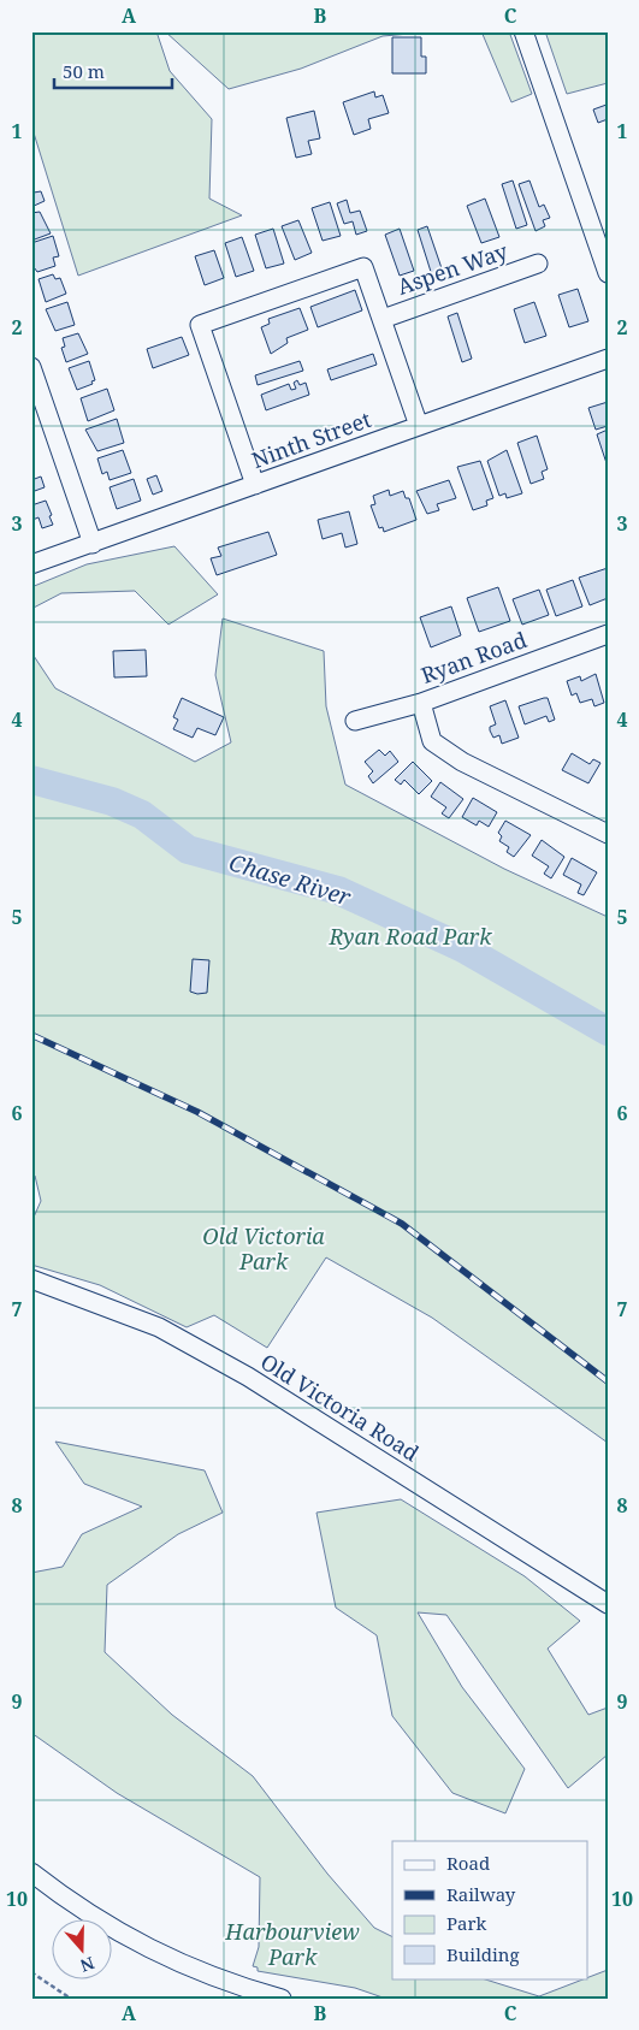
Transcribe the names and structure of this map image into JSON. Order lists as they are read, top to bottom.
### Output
{
  "streets": {
    "street": [
      "Aspen Way",
      "Ninth Street",
      "Ryan Road",
      "Old Victoria Road"
    ]
  },
  "water": ["Chase River"],
  "parks": ["Ryan Road Park", "Old Victoria Park", "Harbourview Park"],
  "legend": [
    "Road",
    "Railway",
    "Park",
    "Building"
  ],
  "scale_bar": "50 m",
  "north": "bottom",
  "grid": {
    "columns": ["A", "B", "C"],
    "rows": [
      "1",
      "2",
      "3",
      "4",
      "5",
      "6",
      "7",
      "8",
      "9",
      "10"
    ]
  }
}
